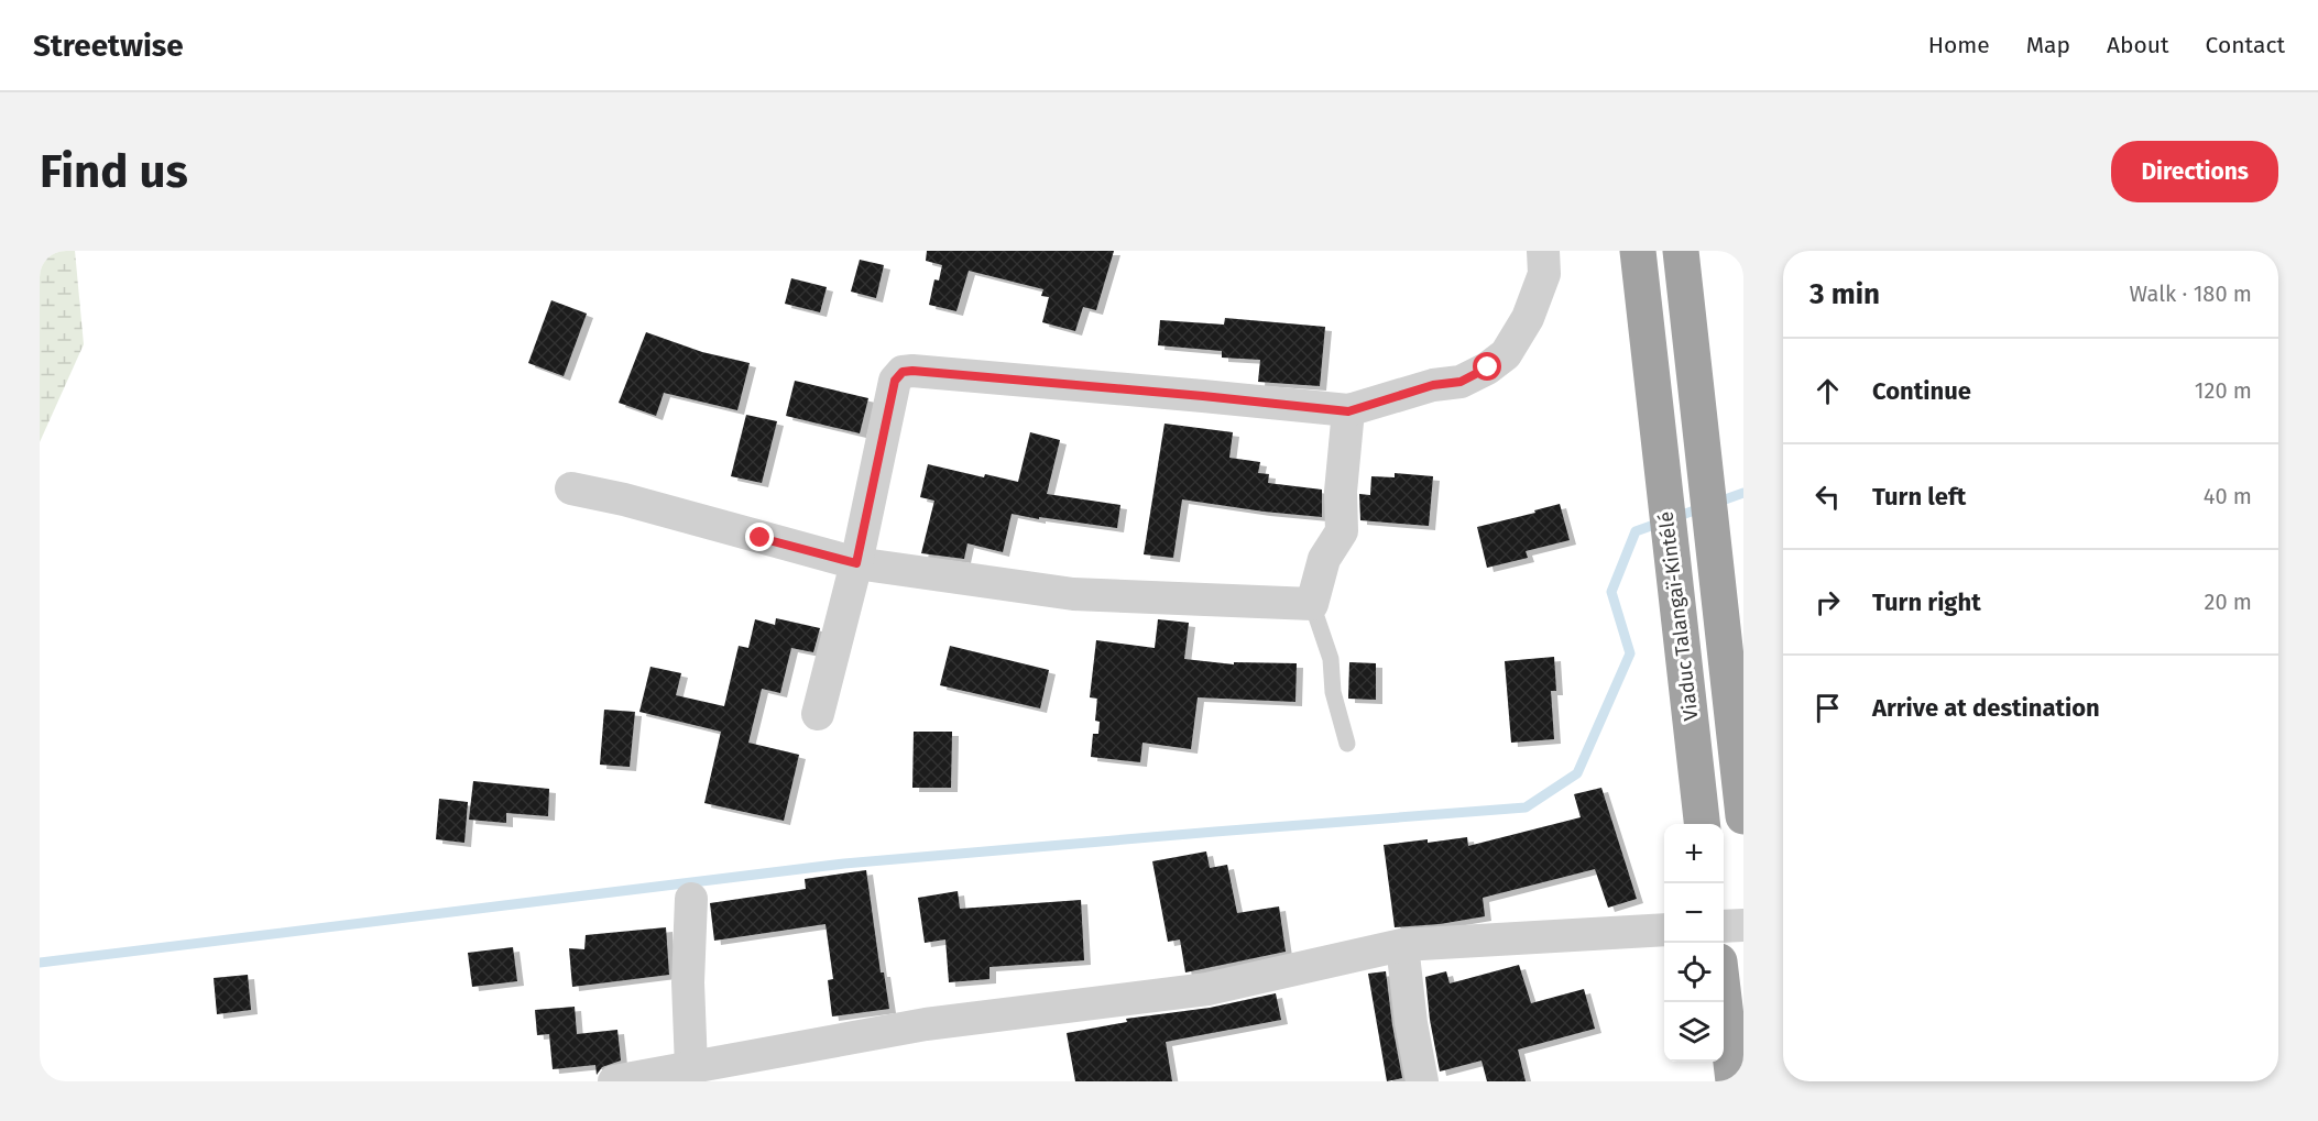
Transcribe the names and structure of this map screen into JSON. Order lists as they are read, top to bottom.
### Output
{
  "streets": {
    "highway": ["Viaduc Talangaï-Kintélé"]
  },
  "page": {
    "header": "Streetwise",
    "nav": [
      "Home",
      "Map",
      "About",
      "Contact"
    ],
    "buttons": "Directions",
    "title": "Find us",
    "heading": ["3 min", "Walk · 180 m"],
    "list": [
      ["Continue", "120 m"],
      ["Turn left", "40 m"],
      ["Turn right", "20 m"],
      "Arrive at destination"
    ],
    "map_buttons": ["+", "−"]
  }
}
